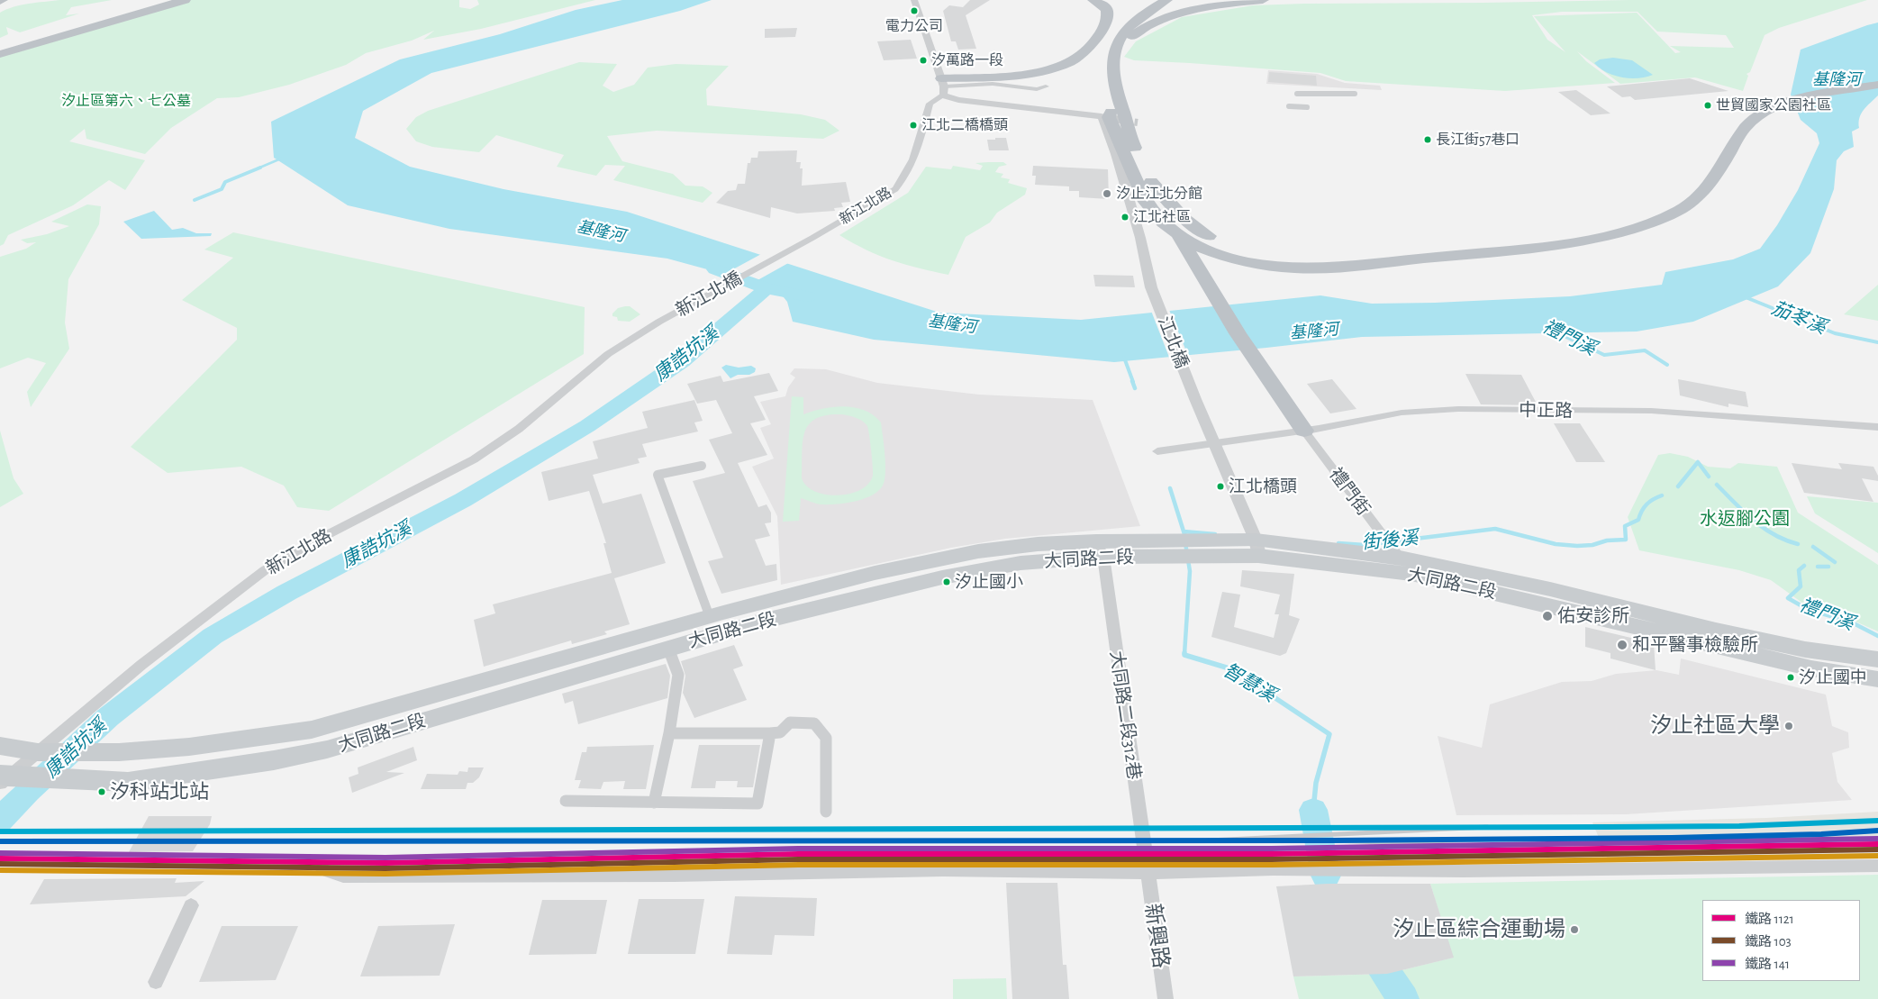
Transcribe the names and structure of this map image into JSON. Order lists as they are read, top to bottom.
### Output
{
  "streets": {
    "main road": ["大同路二段"],
    "street": [
      "新江北路",
      "新江北橋",
      "江北橋",
      "中正路",
      "禮門街",
      "大同路二段312巷",
      "新興路"
    ]
  },
  "crossings": [
    ["新江北路", "新江北橋"],
    ["新江北路", "江北橋"],
    ["新江北路", "大同路二段"],
    ["江北橋", "中正路"],
    ["中正路", "禮門街"],
    ["禮門街", "大同路二段"],
    ["大同路二段", "大同路二段312巷"],
    ["大同路二段312巷", "新興路"]
  ],
  "water": [
    "基隆河",
    "茄苳溪",
    "禮門溪",
    "康誥坑溪",
    "街後溪",
    "智慧溪"
  ],
  "parks": ["汐止區第六、七公墓", "水返腳公園"],
  "places": [
    "電力公司",
    "汐萬路一段",
    "世貿國家公園社區",
    "江北二橋橋頭",
    "長江街57巷口",
    "汐止江北分館",
    "江北社區",
    "江北橋頭",
    "汐止國小",
    "佑安診所",
    "和平醫事檢驗所",
    "汐止國中",
    "汐止社區大學",
    "汐科站北站",
    "汐止區綜合運動場"
  ],
  "lines": ["rail line 141", "rail line 1121", "rail line 103"],
  "legend": ["鐵路 1121", "鐵路 103", "鐵路 141"]
}
